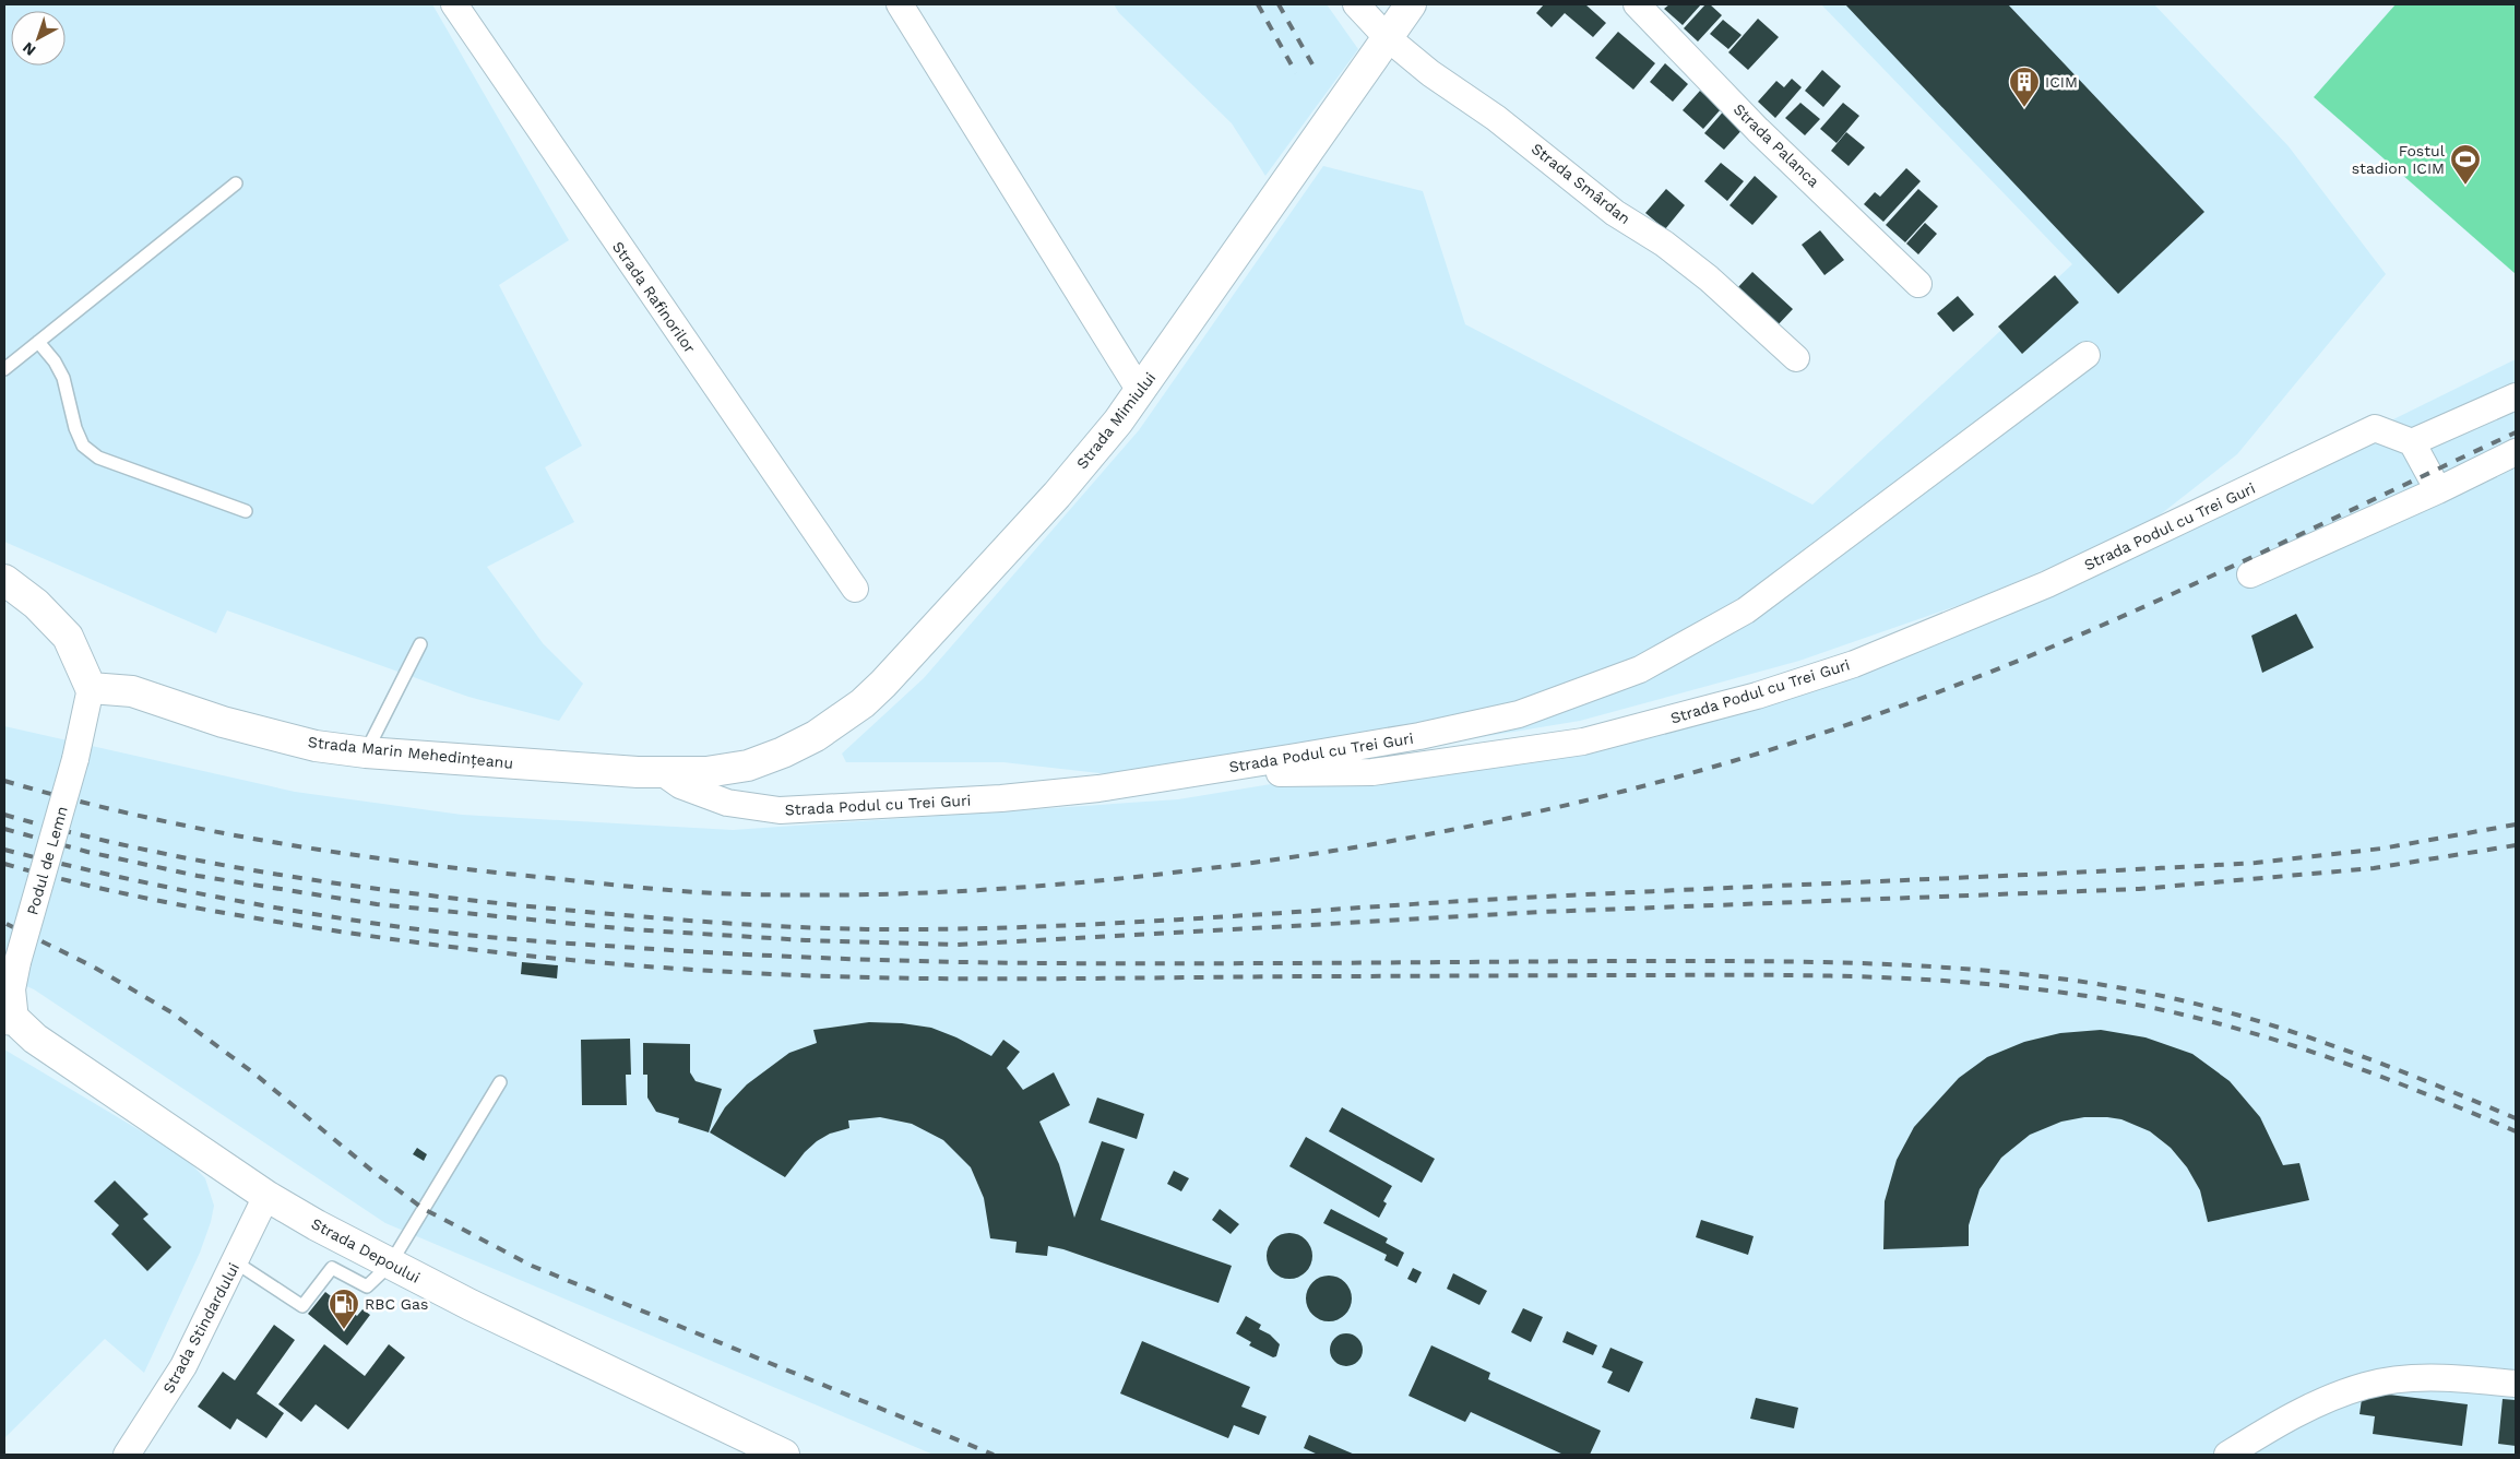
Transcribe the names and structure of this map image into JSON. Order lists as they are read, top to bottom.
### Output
{
  "streets": {
    "street": [
      "Strada Palanca",
      "Strada Smârdan",
      "Strada Rafinorilor",
      "Strada Mimiului",
      "Strada Podul cu Trei Guri",
      "Strada Marin Mehedințeanu",
      "Podul de Lemn",
      "Strada Depoului",
      "Strada Stindardului"
    ]
  },
  "crossings": [
    ["Strada Smârdan", "Strada Mimiului"],
    ["Strada Mimiului", "Strada Marin Mehedințeanu"],
    ["Strada Podul cu Trei Guri", "Strada Marin Mehedințeanu"],
    ["Strada Marin Mehedințeanu", "Podul de Lemn"],
    ["Podul de Lemn", "Strada Depoului"],
    ["Strada Depoului", "Strada Stindardului"]
  ],
  "places": {
    "building": ["ICIM"],
    "sports": ["Fostul stadion ICIM"],
    "fuel station": ["RBC Gas"]
  },
  "north": "bottom left"
}
